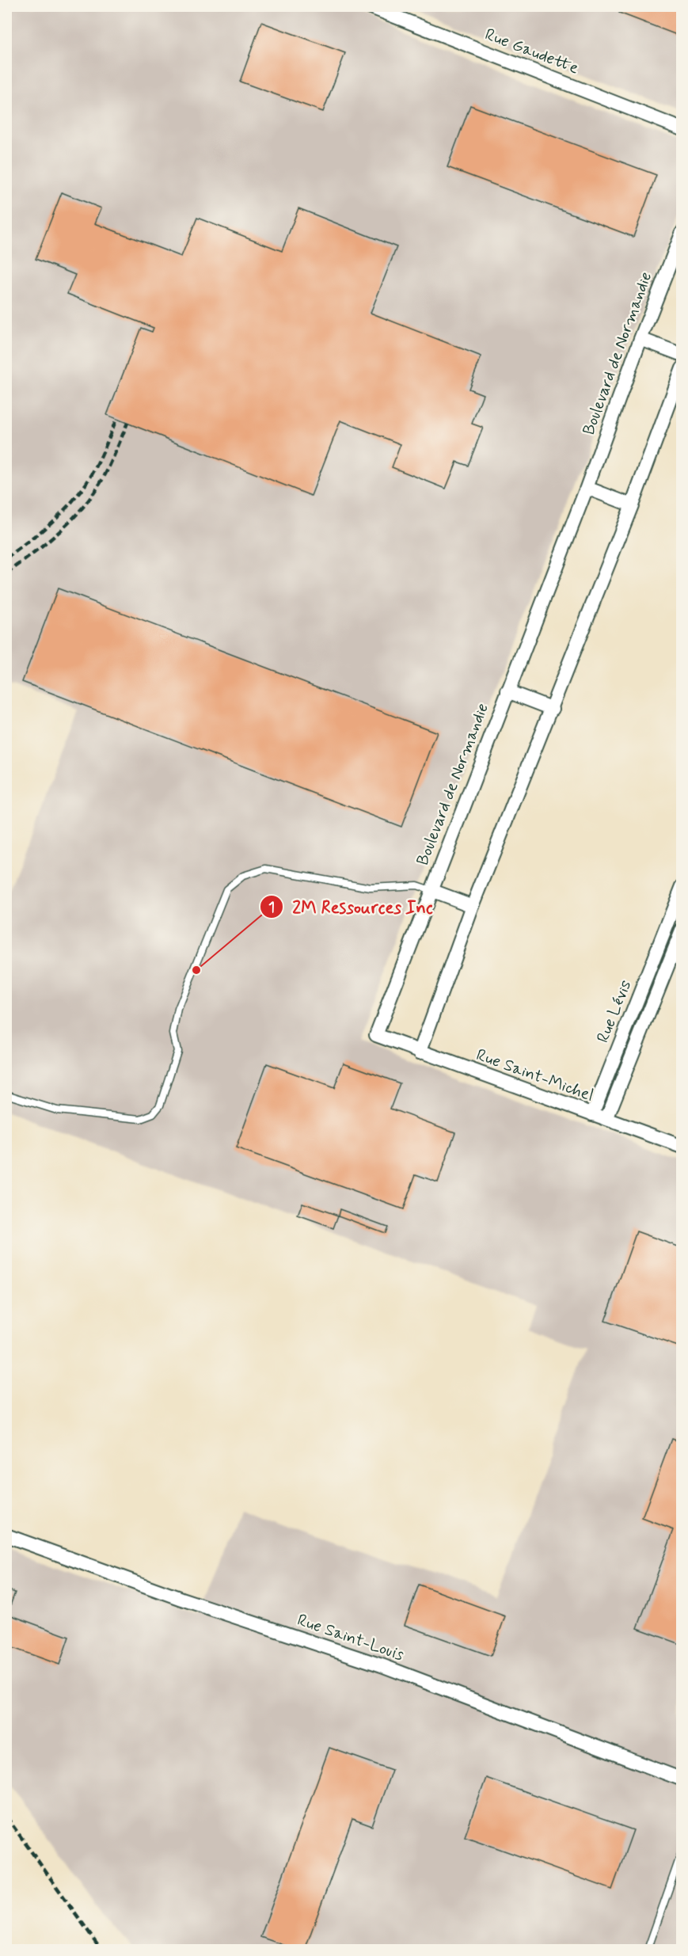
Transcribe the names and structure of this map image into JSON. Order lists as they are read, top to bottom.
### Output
{
  "streets": {
    "street": [
      "Rue Gaudette",
      "Boulevard de Normandie",
      "Rue Lévis",
      "Rue Saint-Michel",
      "Rue Saint-Louis"
    ]
  },
  "crossings": [
    ["Boulevard de Normandie", "Rue Saint-Michel"],
    ["Rue Lévis", "Rue Saint-Michel"]
  ],
  "places": ["2M Ressources Inc"]
}
